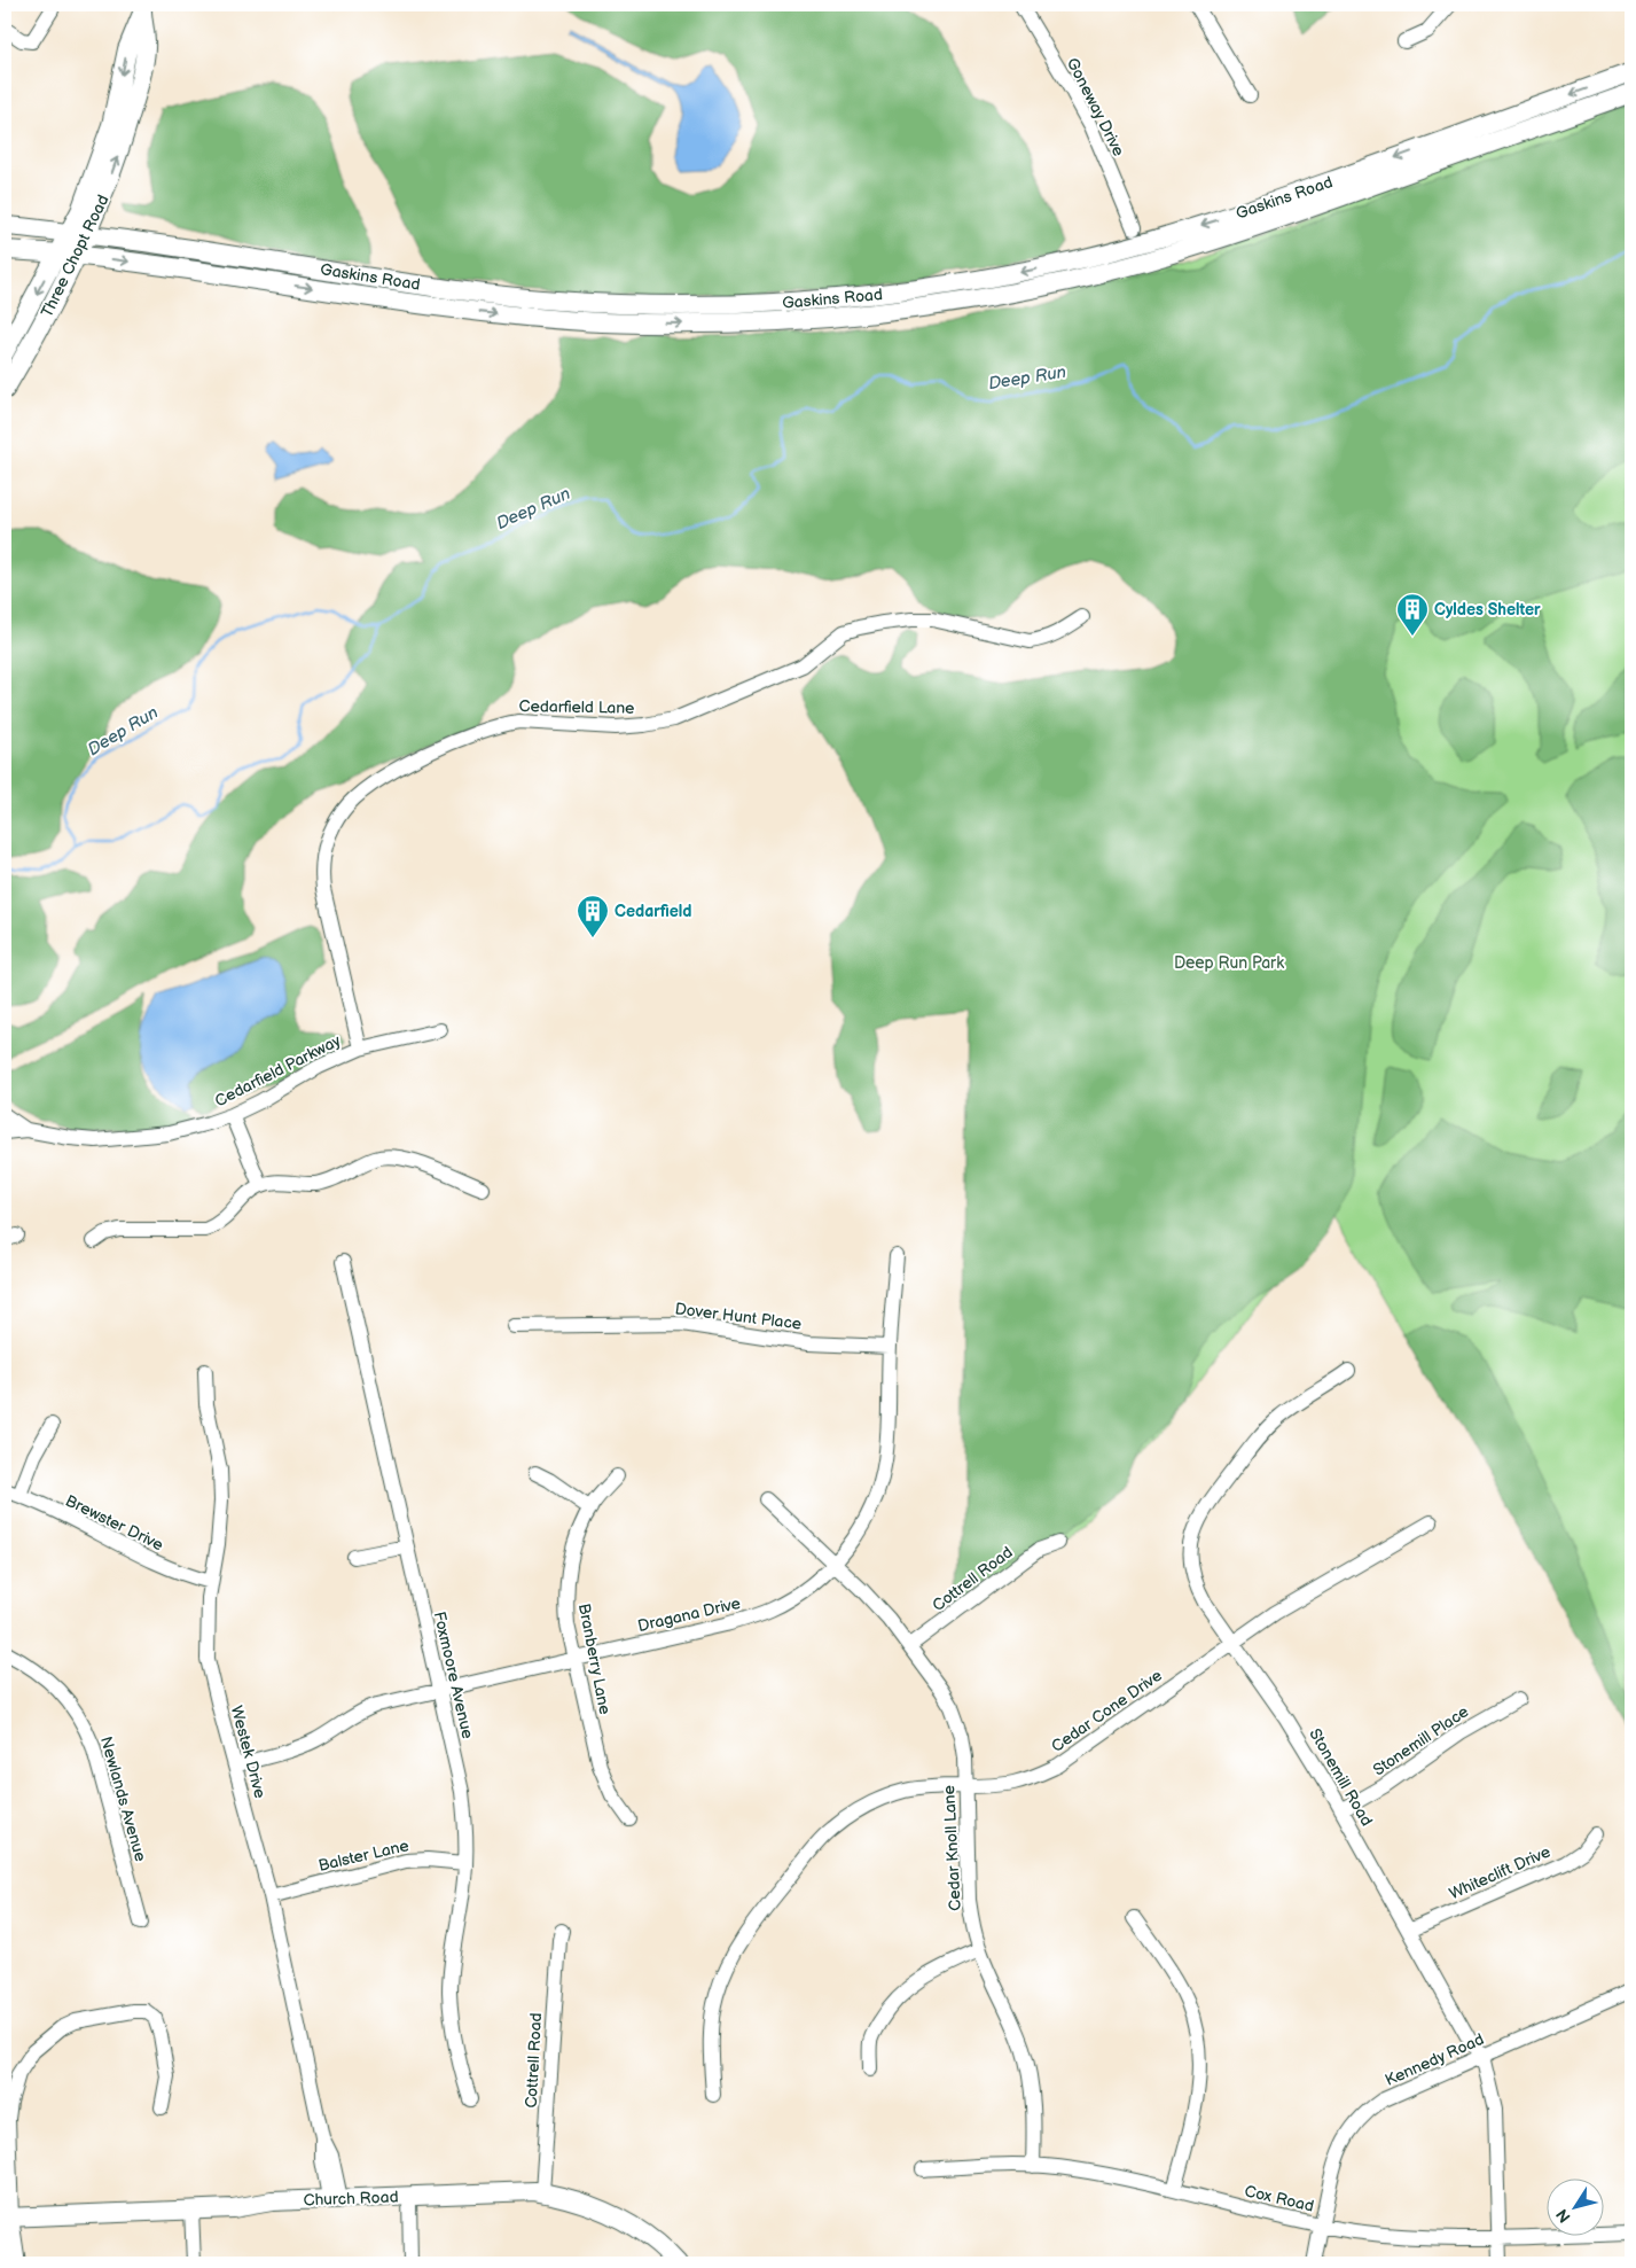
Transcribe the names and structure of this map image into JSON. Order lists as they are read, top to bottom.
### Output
{
  "streets": {
    "main road": ["Gaskins Road", "Three Chopt Road", "Church Road"],
    "street": [
      "Goneway Drive",
      "Cedarfield Lane",
      "Cedarfield Parkway",
      "Dover Hunt Place",
      "Brewster Drive",
      "Cottrell Road",
      "Dragana Drive",
      "Branberry Lane",
      "Foxmoore Avenue",
      "Cedar Cone Drive",
      "Stonemill Place",
      "Westek Drive",
      "Stonemill Road",
      "Newlands Avenue",
      "Cedar Knoll Lane",
      "Balster Lane",
      "Whiteclift Drive",
      "Kennedy Road",
      "Cox Road"
    ]
  },
  "crossings": [
    ["Gaskins Road", "Three Chopt Road"],
    ["Cedarfield Lane", "Cedarfield Parkway"],
    ["Dover Hunt Place", "Dragana Drive"],
    ["Brewster Drive", "Westek Drive"],
    ["Cottrell Road", "Cedar Knoll Lane"],
    ["Cottrell Road", "Church Road"],
    ["Dragana Drive", "Branberry Lane"],
    ["Dragana Drive", "Foxmoore Avenue"],
    ["Dragana Drive", "Westek Drive"],
    ["Dragana Drive", "Cedar Knoll Lane"],
    ["Foxmoore Avenue", "Balster Lane"],
    ["Cedar Cone Drive", "Stonemill Road"],
    ["Cedar Cone Drive", "Cedar Knoll Lane"],
    ["Stonemill Place", "Stonemill Road"],
    ["Westek Drive", "Balster Lane"],
    ["Westek Drive", "Church Road"],
    ["Stonemill Road", "Whiteclift Drive"],
    ["Stonemill Road", "Kennedy Road"],
    ["Stonemill Road", "Cox Road"],
    ["Cedar Knoll Lane", "Cox Road"],
    ["Kennedy Road", "Cox Road"]
  ],
  "water": ["Deep Run"],
  "parks": ["Deep Run Park"],
  "places": {
    "building": ["Cyldes Shelter", "Cedarfield"]
  },
  "north": "bottom left"
}
